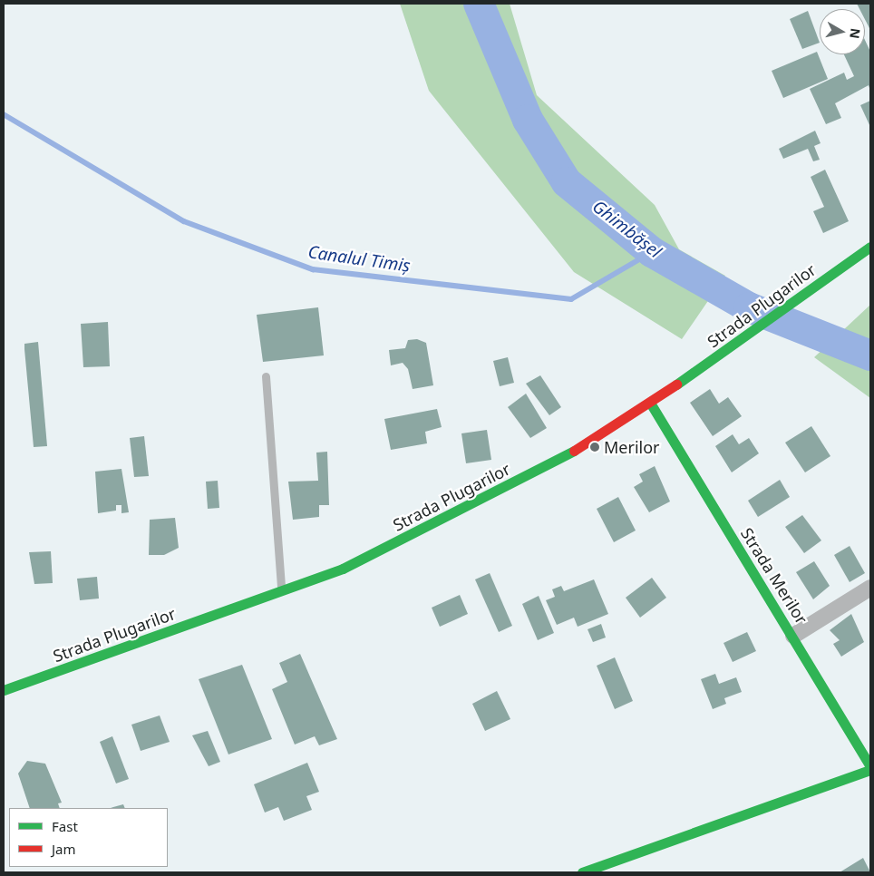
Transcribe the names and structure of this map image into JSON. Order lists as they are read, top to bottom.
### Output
{
  "streets": {
    "street": ["Strada Plugarilor", "Strada Merilor"]
  },
  "crossings": [
    ["Strada Plugarilor", "Strada Merilor"]
  ],
  "water": ["Ghimbășel", "Canalul Timiș"],
  "places": ["Merilor"],
  "legend": ["Fast", "Jam"],
  "north": "right"
}
